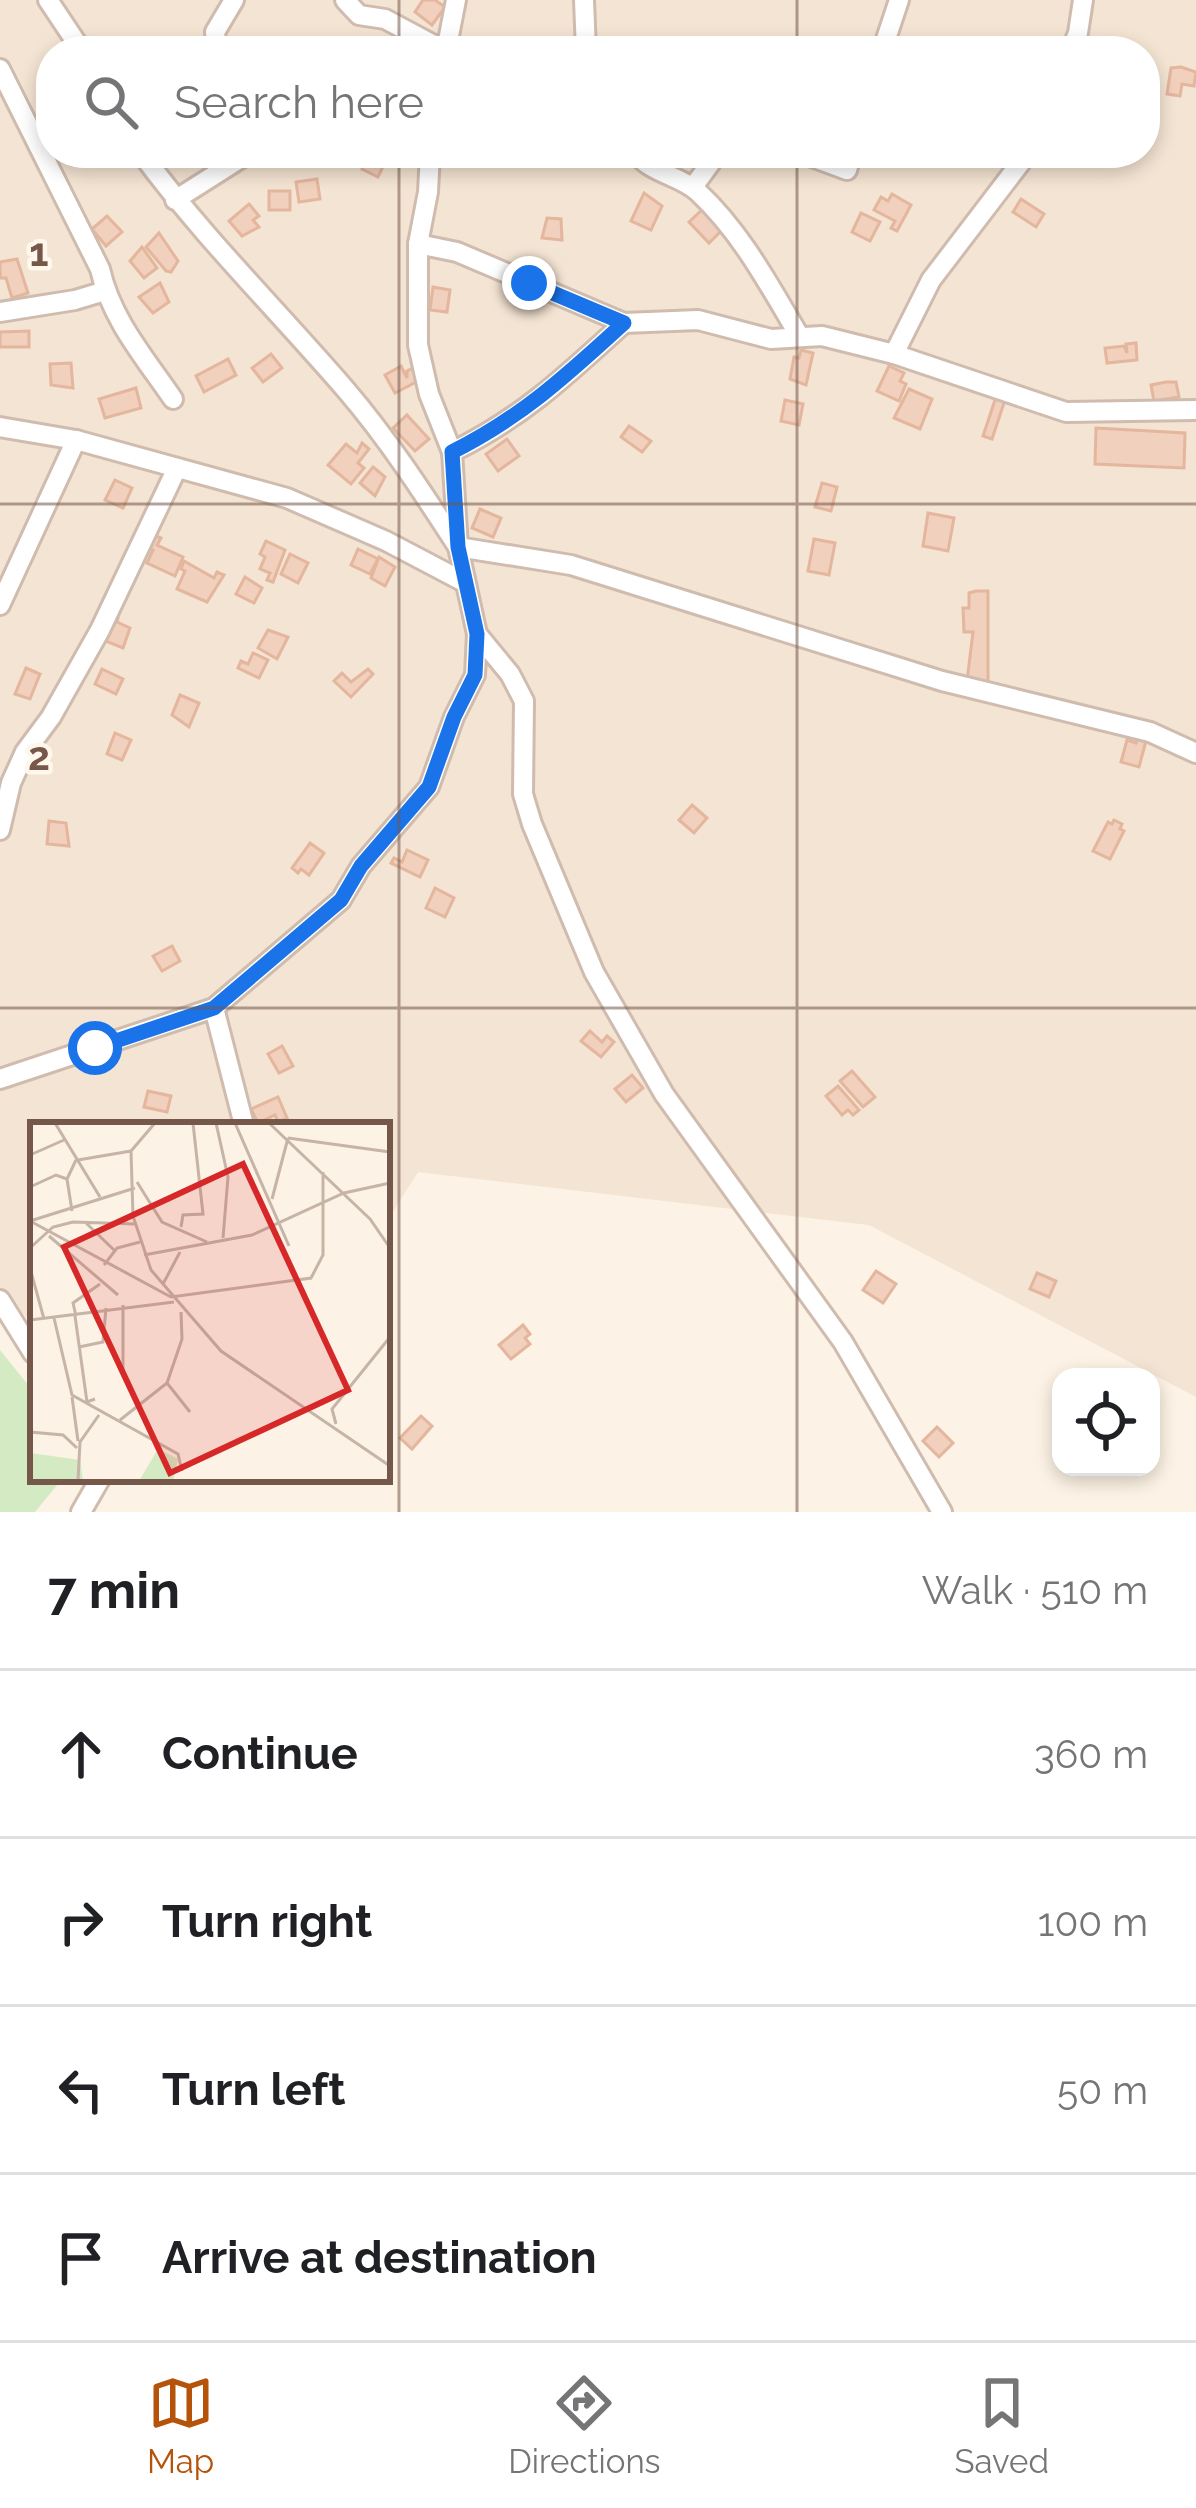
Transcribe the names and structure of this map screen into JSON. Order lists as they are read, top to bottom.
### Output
{
  "page": {
    "search": "Search here",
    "heading": ["7 min", "Walk · 510 m"],
    "list": [
      ["Continue", "360 m"],
      ["Turn right", "100 m"],
      ["Turn left", "50 m"],
      "Arrive at destination"
    ],
    "nav": ["Map", "Directions", "Saved"]
  },
  "grid": {
    "rows": ["1", "2"]
  }
}
